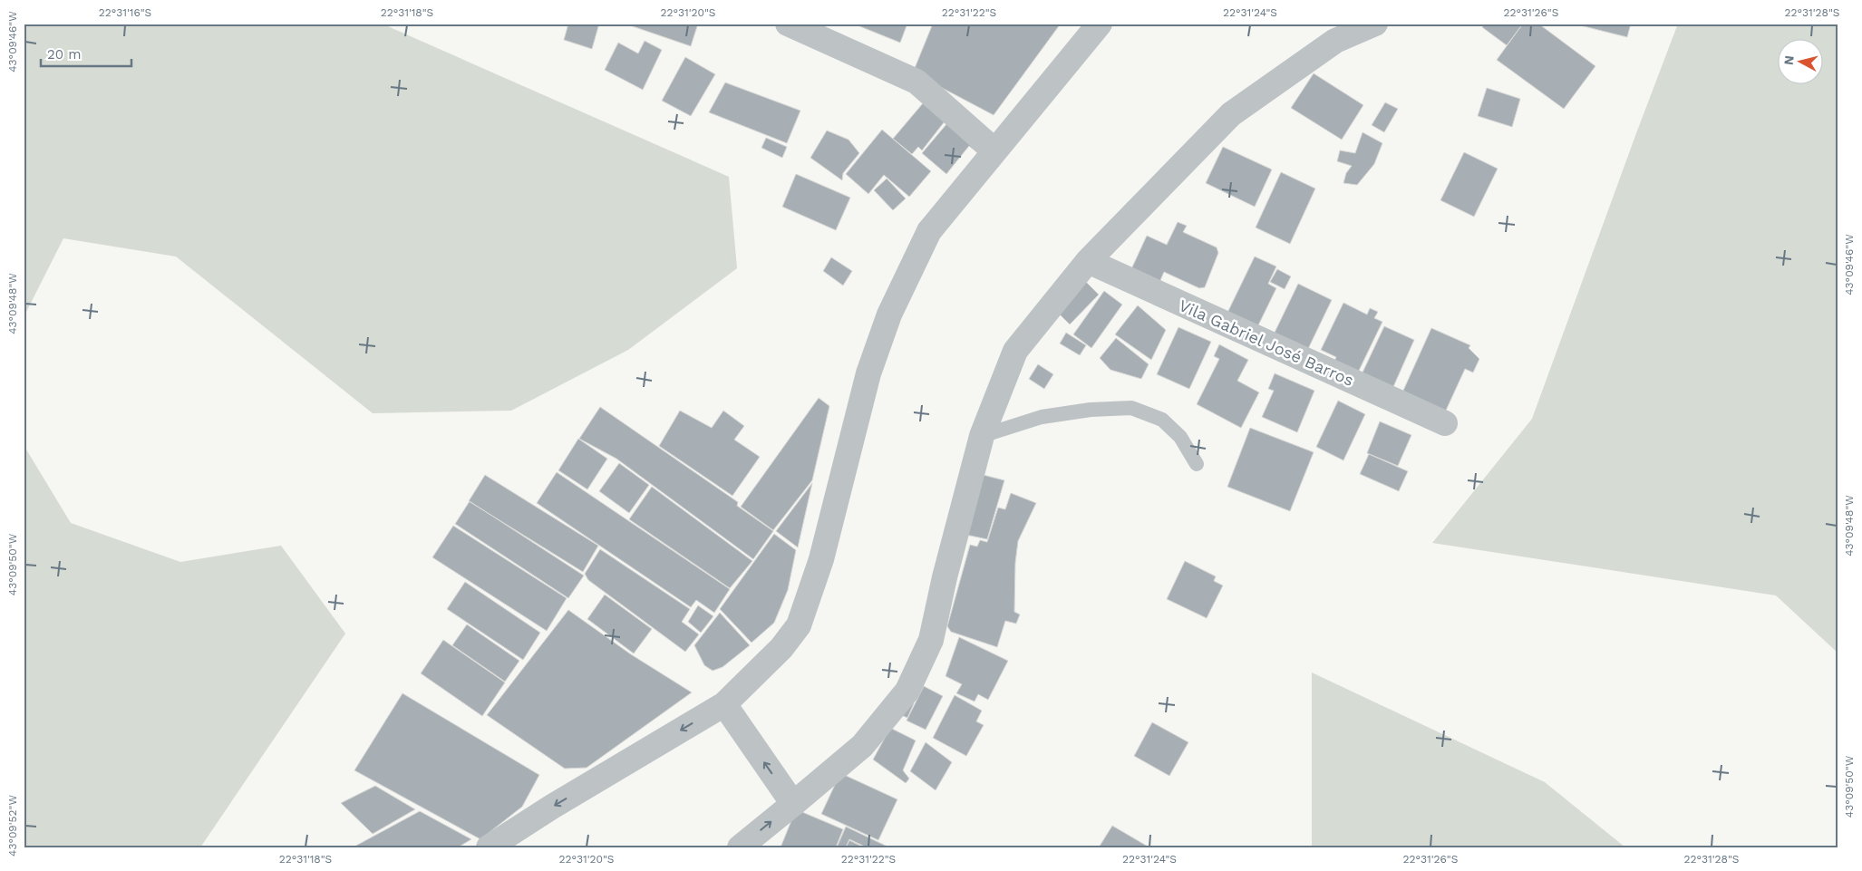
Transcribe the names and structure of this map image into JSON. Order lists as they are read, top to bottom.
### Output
{
  "streets": {
    "street": ["Vila Gabriel José Barros"]
  },
  "scale_bar": "20 m",
  "north": "left",
  "coordinates": [
    "22°31'16\"S",
    "22°31'18\"S",
    "22°31'20\"S",
    "22°31'22\"S",
    "22°31'24\"S",
    "22°31'26\"S",
    "22°31'28\"S",
    "43°09'46\"W",
    "43°09'48\"W",
    "43°09'50\"W",
    "43°09'52\"W"
  ]
}
